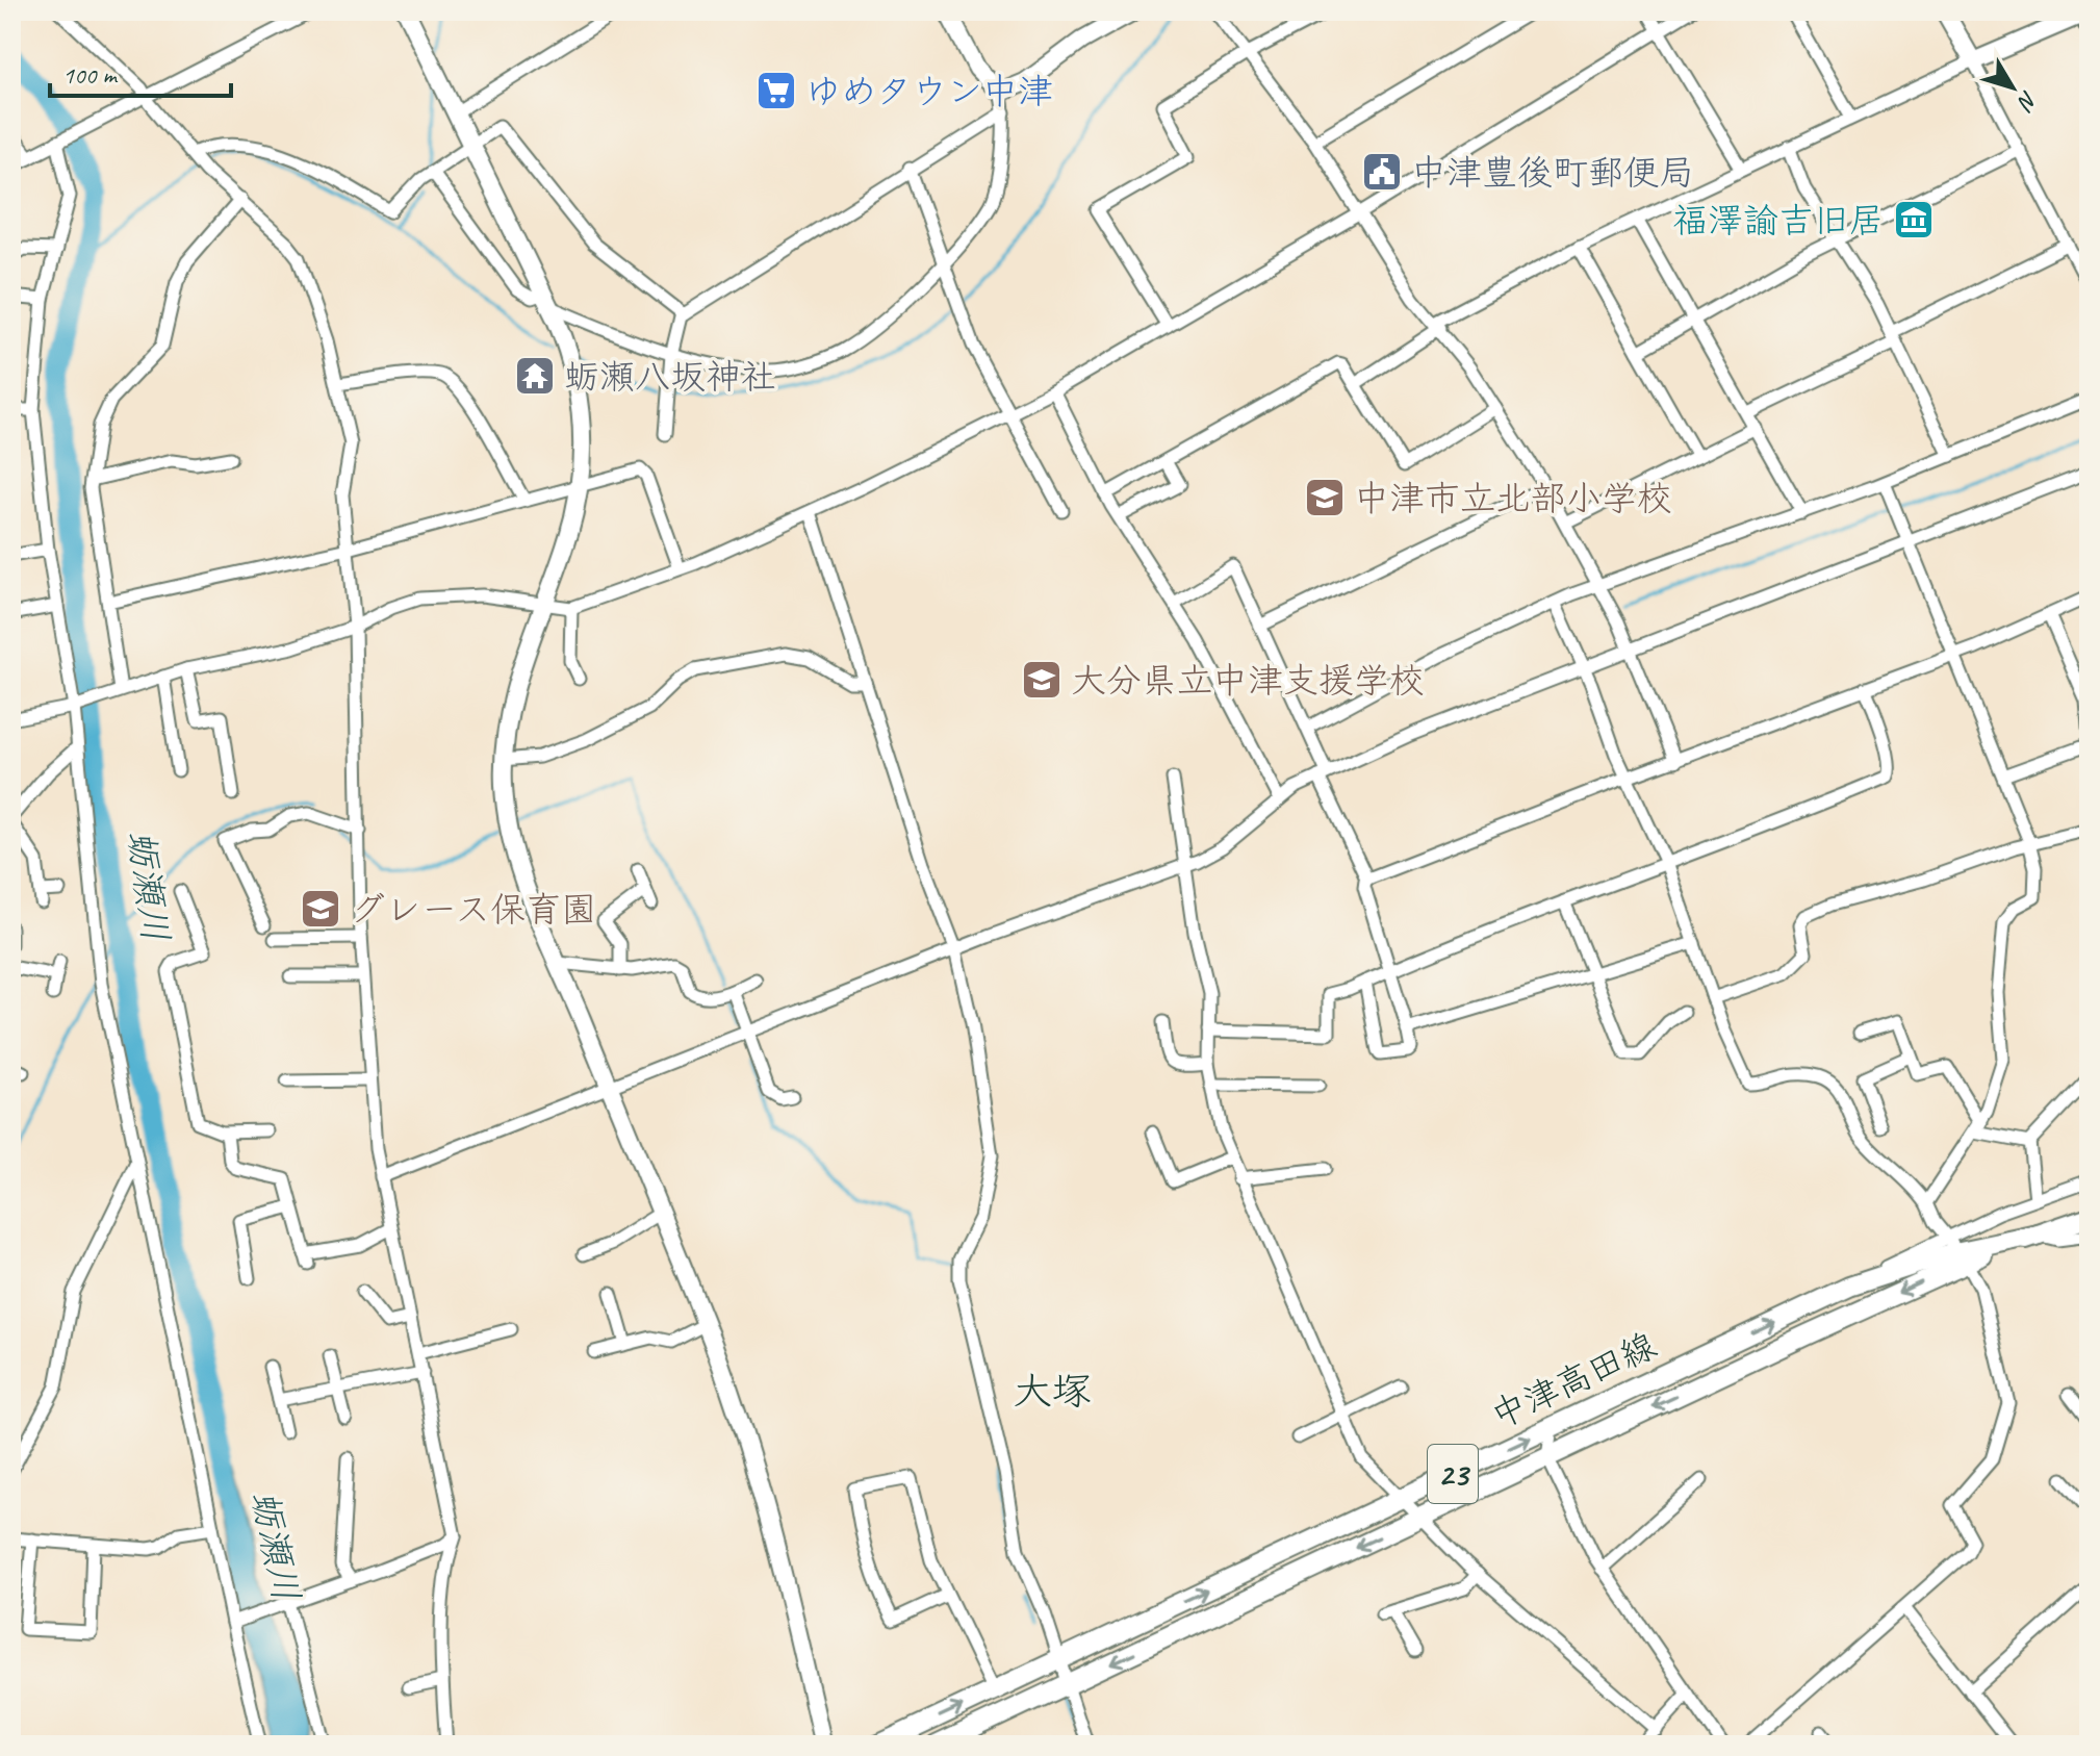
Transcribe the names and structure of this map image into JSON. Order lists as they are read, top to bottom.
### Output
{
  "streets": {
    "main road": ["中津高田線", "23"]
  },
  "districts": ["大塚"],
  "water": ["蛎瀬川"],
  "places": {
    "supermarket": ["ゆめタウン中津"],
    "public building": ["中津豊後町郵便局"],
    "museum": ["福澤諭吉旧居"],
    "temple": ["蛎瀬八坂神社"],
    "school or university": ["中津市立北部小学校", "大分県立中津支援学校", "グレース保育園"]
  },
  "scale_bar": "100 m",
  "north": "bottom right"
}
